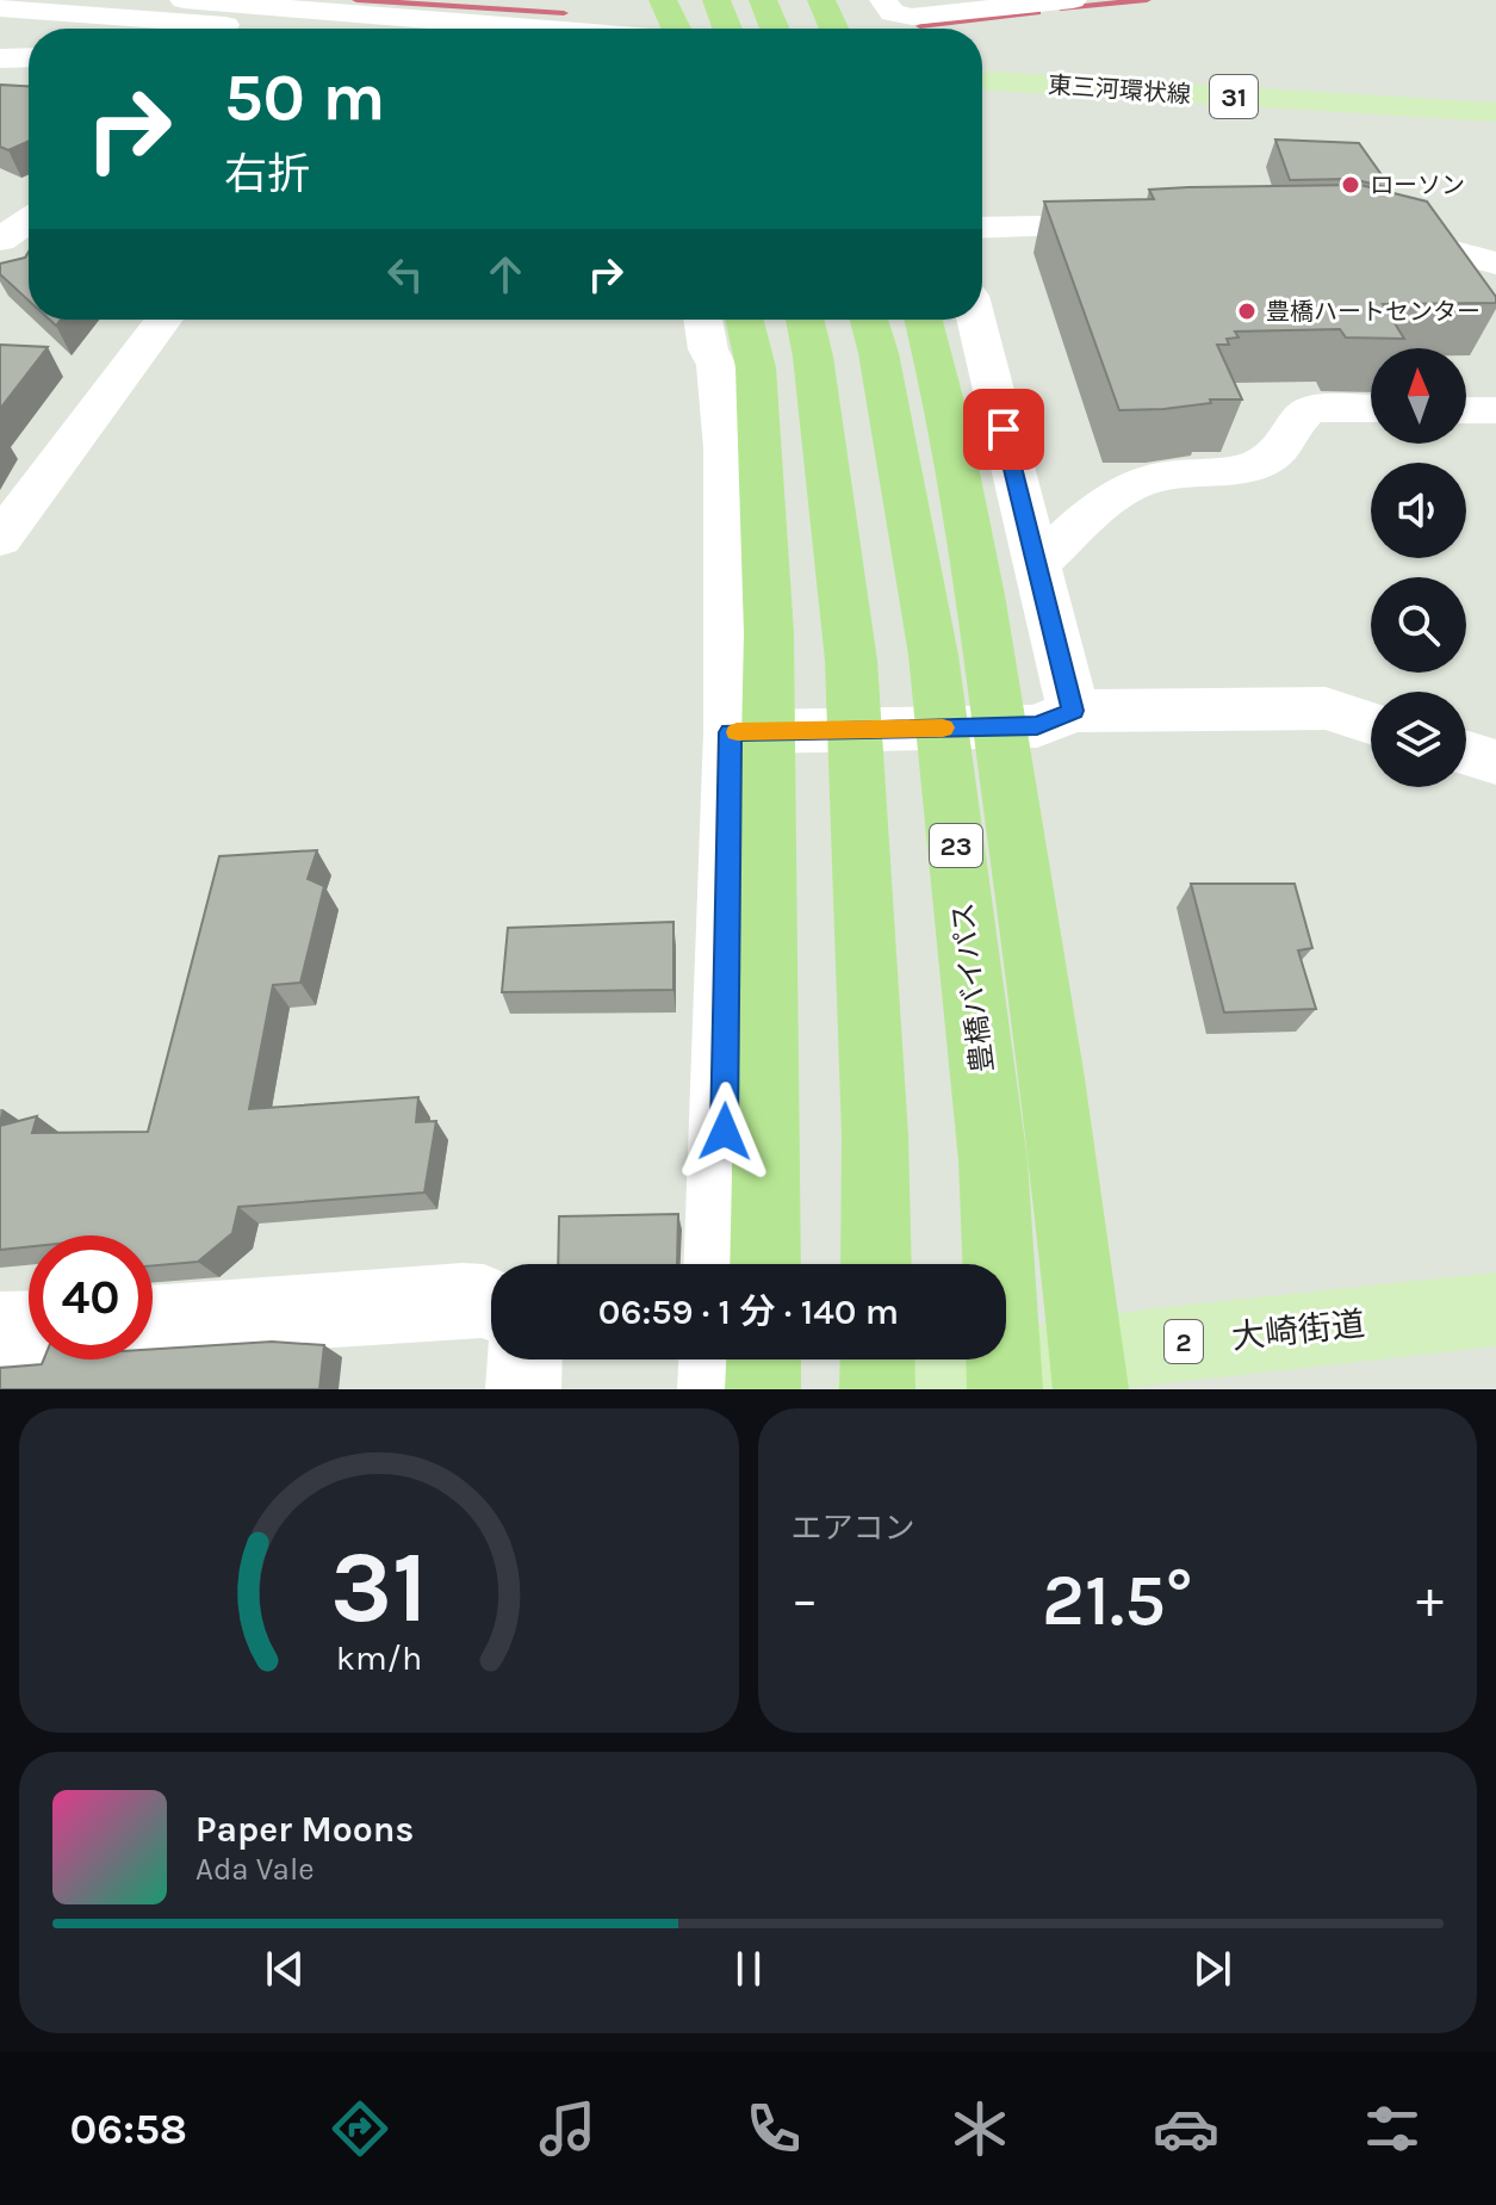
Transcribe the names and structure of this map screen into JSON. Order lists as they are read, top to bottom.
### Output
{
  "streets": {
    "highway": ["23", "豊橋バイパス"],
    "main road": [
      "東三河環状線",
      "31",
      "大崎街道",
      "2"
    ]
  },
  "places": ["ローソン", "豊橋ハートセンター"],
  "north": "top",
  "page": {
    "turn": ["50 m", "右折"],
    "limit": "40",
    "trip": "06:59 · 1 分 · 140 m",
    "tile": "エアコン",
    "heat": ["−", "21.5°", "+"],
    "song": ["Paper Moons", "Ada Vale"],
    "tabs": "06:58",
    "gauge": ["31", "km/h"]
  }
}
